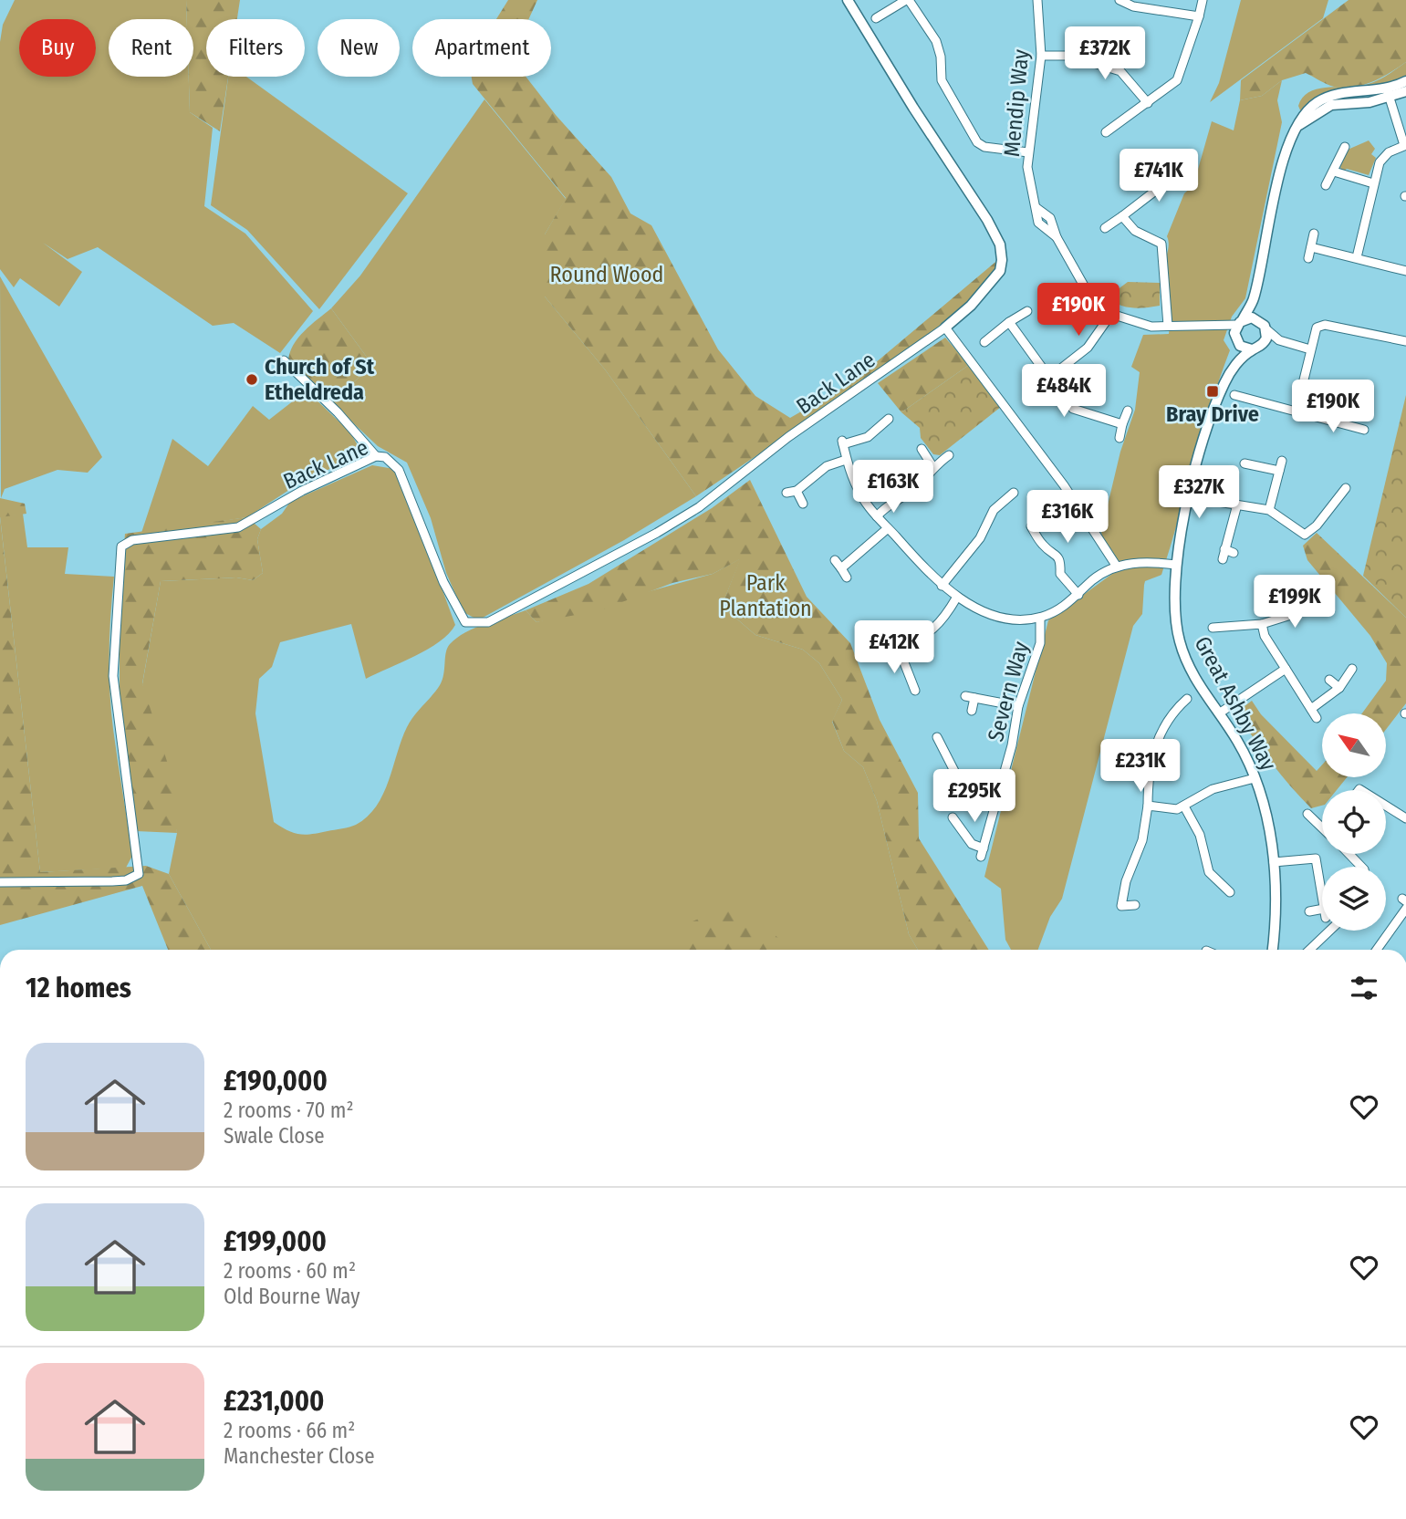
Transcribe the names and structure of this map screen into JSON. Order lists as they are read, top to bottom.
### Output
{
  "streets": {
    "street": [
      "Mendip Way",
      "Back Lane",
      "Severn Way",
      "Great Ashby Way"
    ]
  },
  "parks": ["Round Wood", "Park Plantation"],
  "places": {
    "other": ["Church of St Etheldreda"],
    "transit": ["Bray Drive"]
  },
  "north": "top left",
  "page": {
    "chip": [
      "Buy",
      "Rent",
      "Filters",
      "New",
      "Apartment"
    ],
    "price": [
      "£372K",
      "£741K",
      "£190K",
      "£484K",
      "£190K",
      "£163K",
      "£327K",
      "£316K",
      "£199K",
      "£412K",
      "£231K",
      "£295K"
    ],
    "heading": "12 homes",
    "list": [
      {
        "name": "£190,000",
        "note": "2 rooms · 70 m² · Swale Close"
      },
      {
        "name": "£199,000",
        "note": "2 rooms · 60 m² · Old Bourne Way"
      },
      {
        "name": "£231,000",
        "note": "2 rooms · 66 m² · Manchester Close"
      }
    ]
  }
}
